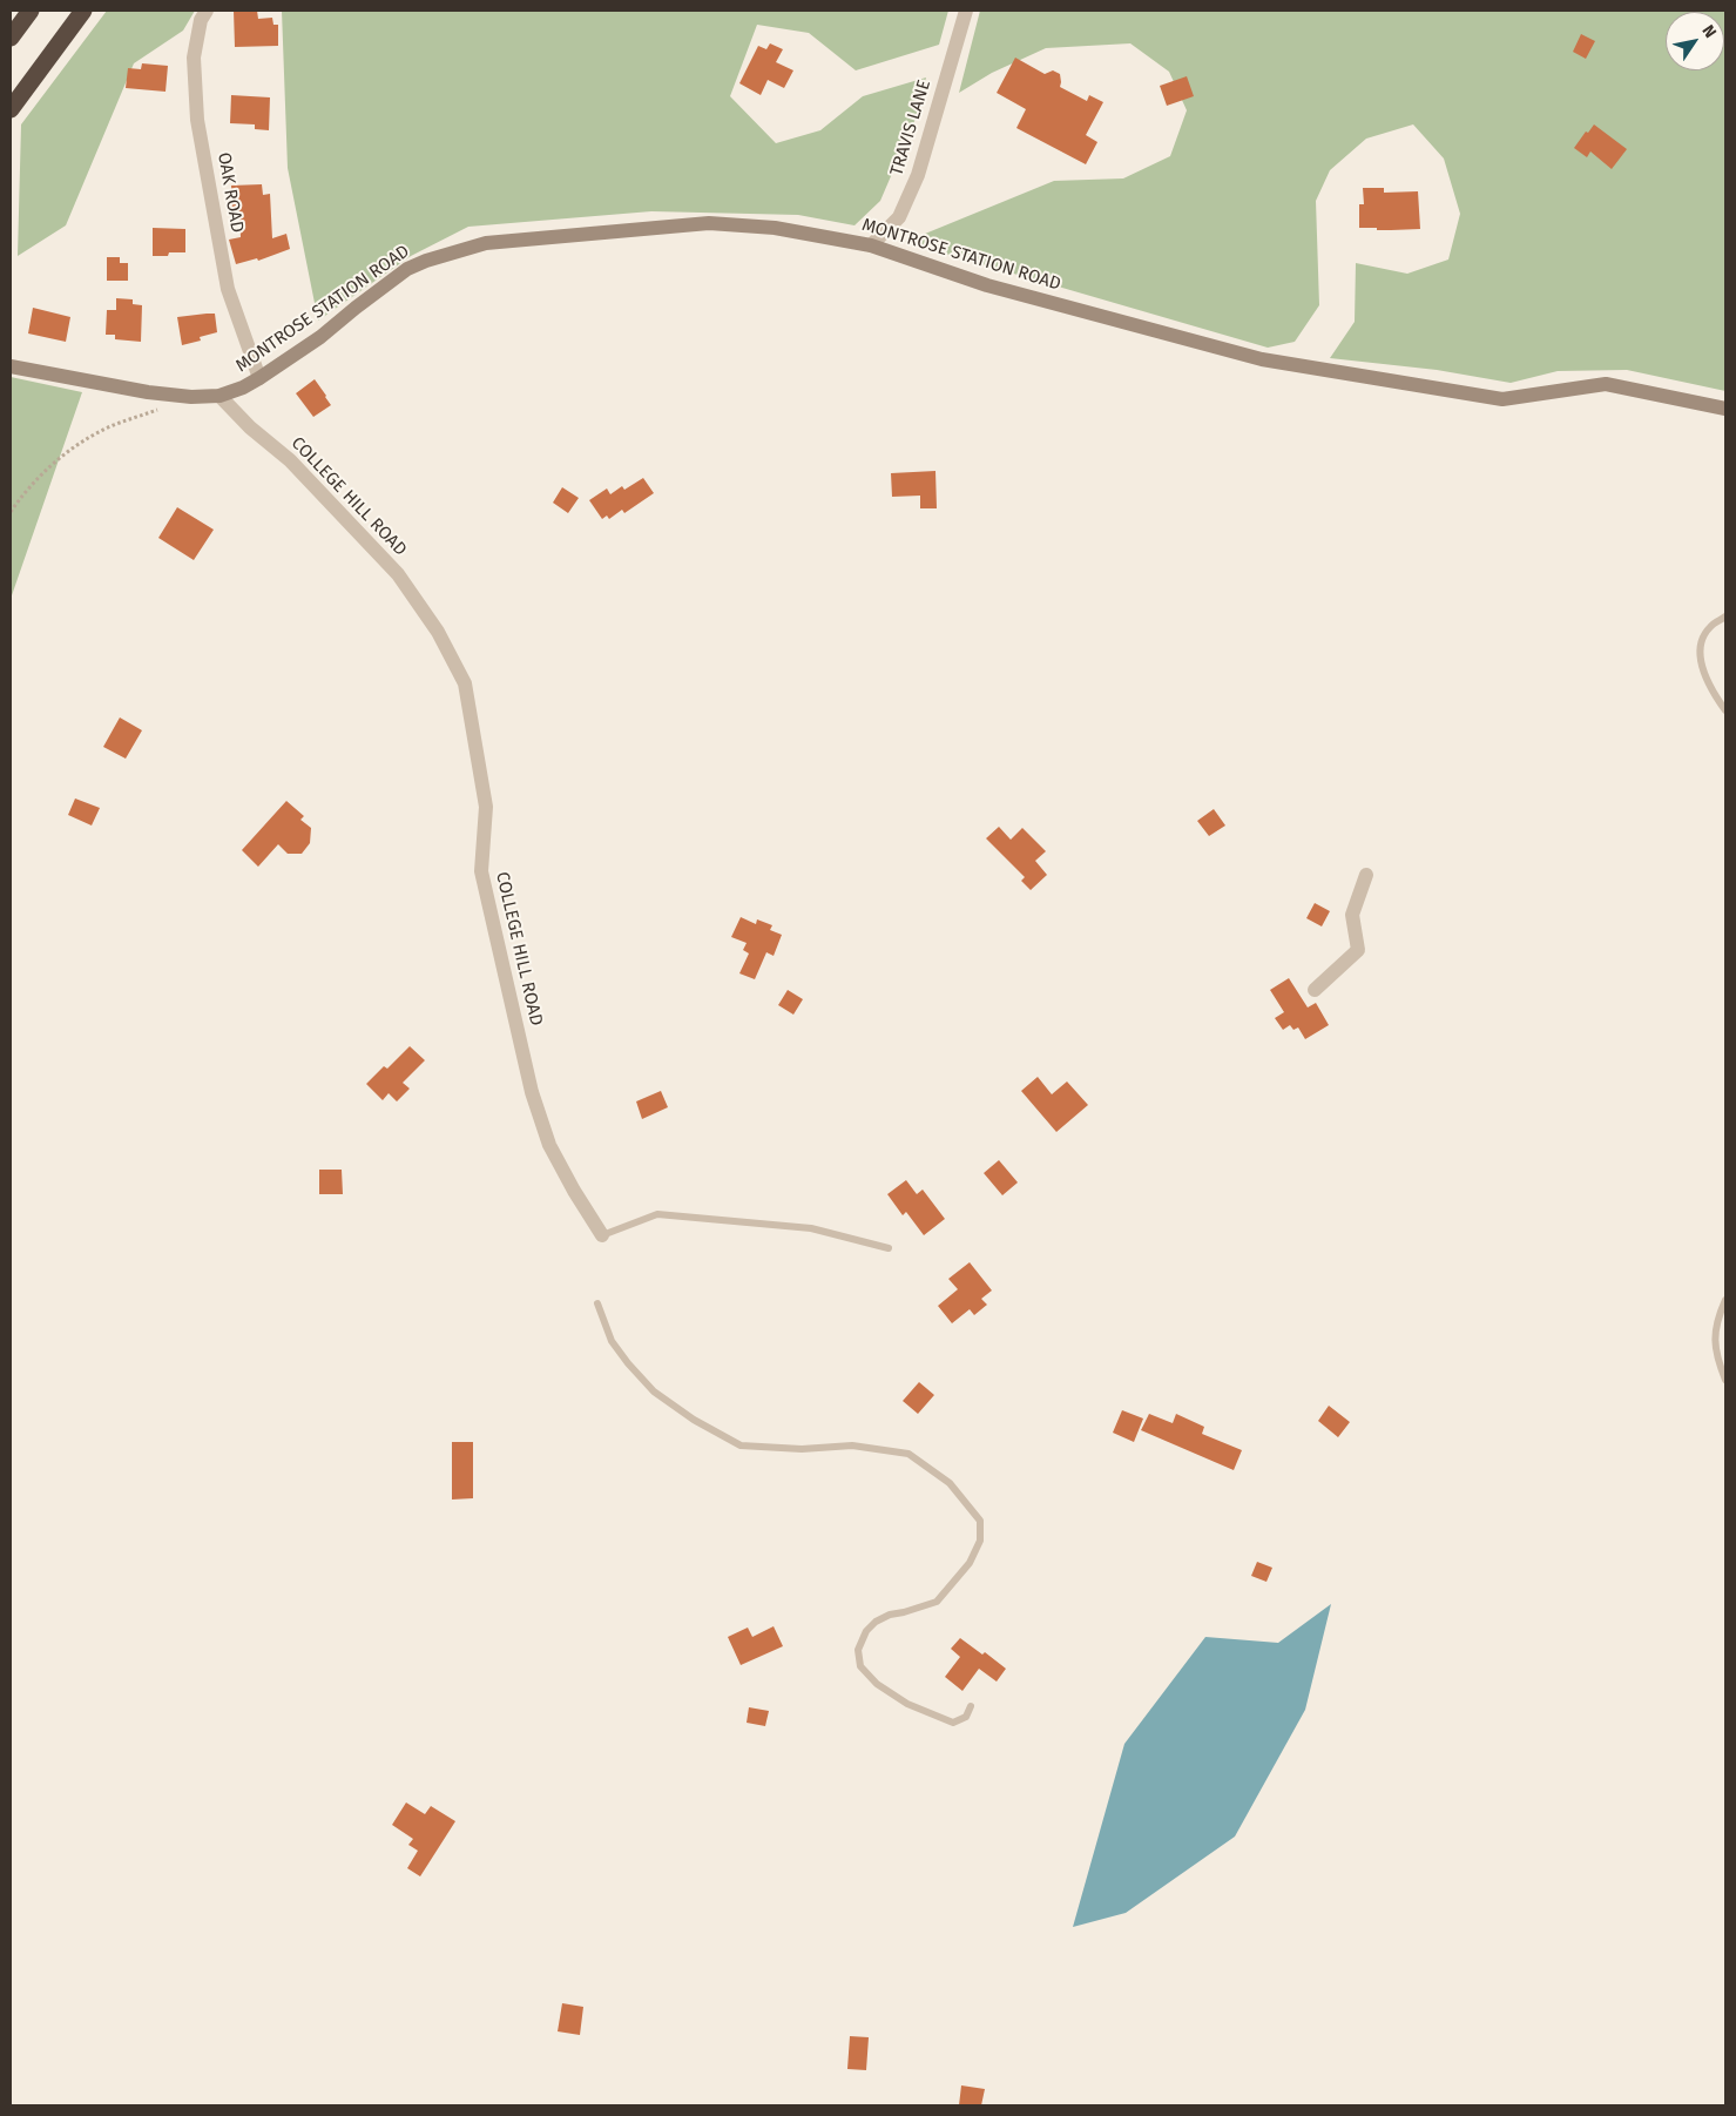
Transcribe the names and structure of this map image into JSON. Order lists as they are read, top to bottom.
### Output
{
  "streets": {
    "street": [
      "TRAVIS LANE",
      "OAK ROAD",
      "MONTROSE STATION ROAD",
      "COLLEGE HILL ROAD"
    ]
  },
  "crossings": [
    ["TRAVIS LANE", "MONTROSE STATION ROAD"],
    ["OAK ROAD", "MONTROSE STATION ROAD"],
    ["MONTROSE STATION ROAD", "COLLEGE HILL ROAD"]
  ],
  "north": "top right"
}
